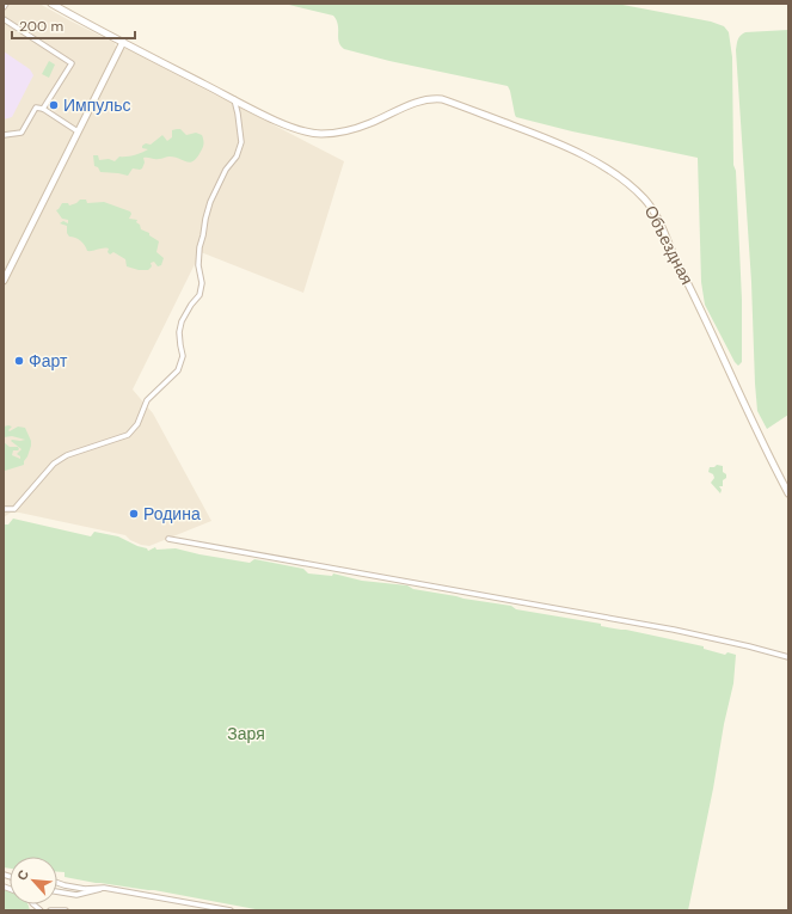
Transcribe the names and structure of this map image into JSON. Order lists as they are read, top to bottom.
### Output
{
  "streets": {
    "main road": ["Объездная"]
  },
  "parks": ["Заря"],
  "places": ["Импульс", "Фарт", "Родина"],
  "scale_bar": "200 m",
  "north": "top left"
}
